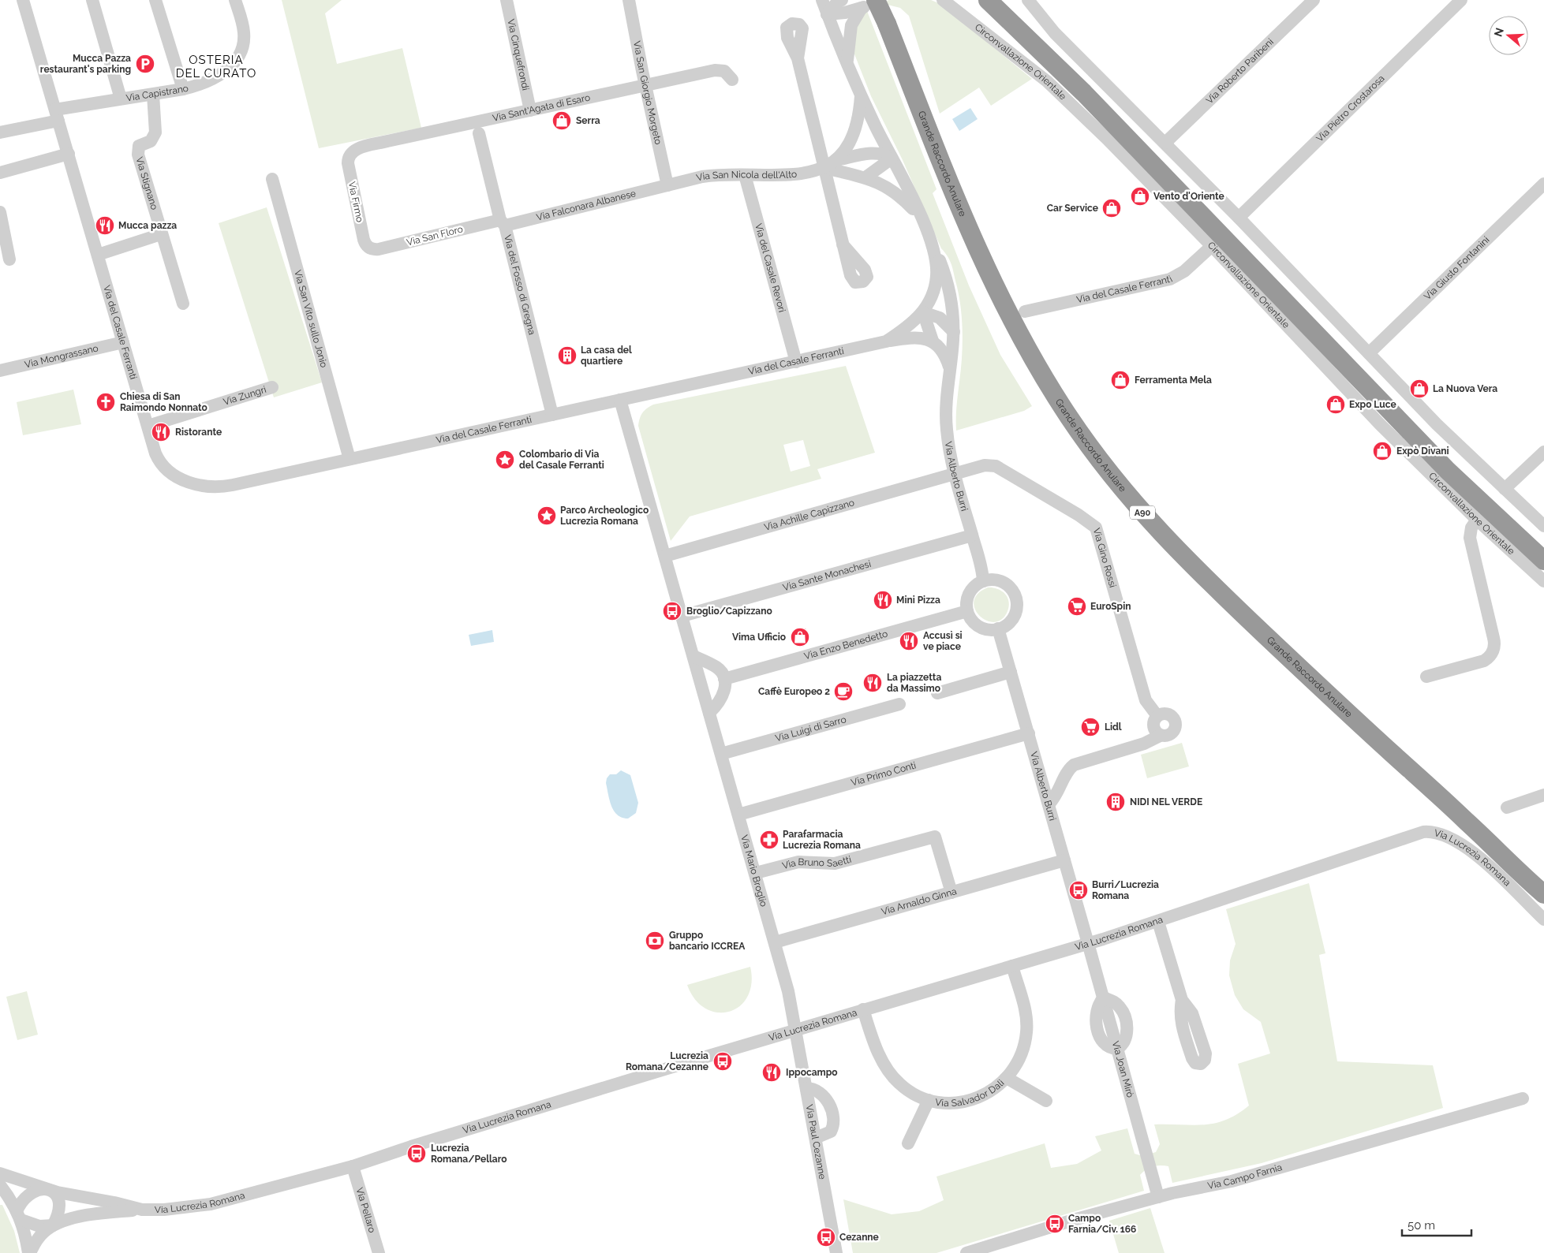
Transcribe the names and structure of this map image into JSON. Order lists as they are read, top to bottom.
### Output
{
  "streets": {
    "highway": ["Grande Raccordo Anulare", "A90"],
    "street": [
      "Via Cinquefrondi",
      "Circonvallazione Orientale",
      "Via Roberto Paribeni",
      "Via Capistrano",
      "Via San Giorgio Morgeto",
      "Via Sant'Agata di Esaro",
      "Via Pietro Crostarosa",
      "Via San Nicola dell'Alto",
      "Via Stignano",
      "Via Firmo",
      "Via Falconara Albanese",
      "Via San Floro",
      "Via del Casale Revori",
      "Via Giusto Fontanini",
      "Via del Fosso di Gregna",
      "Via del Casale Ferranti",
      "Via San Vito sullo Jonio",
      "Via Mongrassano",
      "Via Zungri",
      "Via Alberto Burri",
      "Via Achille Capizzano",
      "Via Gino Rossi",
      "Via Sante Monachesi",
      "Via Enzo Benedetto",
      "Via Luigi di Sarro",
      "Via Primo Conti",
      "Via Lucrezia Romana",
      "Via Bruno Saetti",
      "Via Mario Broglio",
      "Via Arnaldo Ginna",
      "Via Joan Mirò",
      "Via Salvador Dalì",
      "Via Paul Cezanne",
      "Via Campo Farnia",
      "Via Pellaro"
    ]
  },
  "crossings": [
    ["Via Cinquefrondi", "Via Sant'Agata di Esaro"],
    ["Circonvallazione Orientale", "Via del Casale Ferranti"],
    ["Via Capistrano", "Via Stignano"],
    ["Via Capistrano", "Via del Casale Ferranti"],
    ["Via San Giorgio Morgeto", "Via Sant'Agata di Esaro"],
    ["Via San Giorgio Morgeto", "Via San Nicola dell'Alto"],
    ["Via San Giorgio Morgeto", "Via Falconara Albanese"],
    ["Via Sant'Agata di Esaro", "Via Firmo"],
    ["Via San Nicola dell'Alto", "Via Falconara Albanese"],
    ["Via San Nicola dell'Alto", "Via del Casale Revori"],
    ["Via Firmo", "Via San Floro"],
    ["Via Falconara Albanese", "Via San Floro"],
    ["Via Falconara Albanese", "Via del Fosso di Gregna"],
    ["Via San Floro", "Via del Fosso di Gregna"],
    ["Via del Casale Revori", "Via del Casale Ferranti"],
    ["Via del Fosso di Gregna", "Via del Casale Ferranti"],
    ["Via del Casale Ferranti", "Via San Vito sullo Jonio"],
    ["Via del Casale Ferranti", "Via Mongrassano"],
    ["Via del Casale Ferranti", "Via Zungri"],
    ["Via del Casale Ferranti", "Via Alberto Burri"],
    ["Via del Casale Ferranti", "Via Mario Broglio"],
    ["Via Alberto Burri", "Via Achille Capizzano"],
    ["Via Alberto Burri", "Via Gino Rossi"],
    ["Via Alberto Burri", "Via Sante Monachesi"],
    ["Via Alberto Burri", "Via Enzo Benedetto"],
    ["Via Alberto Burri", "Via Primo Conti"],
    ["Via Alberto Burri", "Via Lucrezia Romana"],
    ["Via Alberto Burri", "Via Arnaldo Ginna"],
    ["Via Alberto Burri", "Via Joan Mirò"],
    ["Via Achille Capizzano", "Via Gino Rossi"],
    ["Via Achille Capizzano", "Via Mario Broglio"],
    ["Via Sante Monachesi", "Via Mario Broglio"],
    ["Via Luigi di Sarro", "Via Mario Broglio"],
    ["Via Primo Conti", "Via Mario Broglio"],
    ["Via Lucrezia Romana", "Via Mario Broglio"],
    ["Via Lucrezia Romana", "Via Joan Mirò"],
    ["Via Lucrezia Romana", "Via Salvador Dalì"],
    ["Via Lucrezia Romana", "Via Paul Cezanne"],
    ["Via Lucrezia Romana", "Via Pellaro"],
    ["Via Bruno Saetti", "Via Mario Broglio"],
    ["Via Bruno Saetti", "Via Arnaldo Ginna"],
    ["Via Mario Broglio", "Via Arnaldo Ginna"],
    ["Via Mario Broglio", "Via Paul Cezanne"],
    ["Via Joan Mirò", "Via Campo Farnia"]
  ],
  "districts": ["OSTERIA DEL CURATO"],
  "places": {
    "parking": ["Mucca Pazza restaurant's parking"],
    "shop": [
      "Serra",
      "Vento d'Oriente",
      "Car Service",
      "Ferramenta Mela",
      "La Nuova Vera",
      "Expo Luce",
      "Expò Divani",
      "Vima Ufficio"
    ],
    "restaurant": [
      "Mucca pazza",
      "Ristorante",
      "Mini Pizza",
      "Accusì si ve piace",
      "La piazzetta da Massimo",
      "Ippocampo"
    ],
    "building": ["La casa del quartiere", "NIDI NEL VERDE"],
    "church": ["Chiesa di San Raimondo Nonnato"],
    "place": ["Colombario di Via del Casale Ferranti", "Parco Archeologico Lucrezia Romana"],
    "supermarket": ["EuroSpin", "Lidl"],
    "bus stop": [
      "Broglio/Capizzano",
      "Burri/Lucrezia Romana",
      "Lucrezia Romana/Cezanne",
      "Lucrezia Romana/Pellaro",
      "Campo Farnia/Civ. 166",
      "Cezanne"
    ],
    "cafe": ["Caffè Europeo 2"],
    "pharmacy": ["Parafarmacia Lucrezia Romana"],
    "bank": ["Gruppo bancario ICCREA"]
  },
  "scale_bar": "50 m",
  "north": "left"
}
